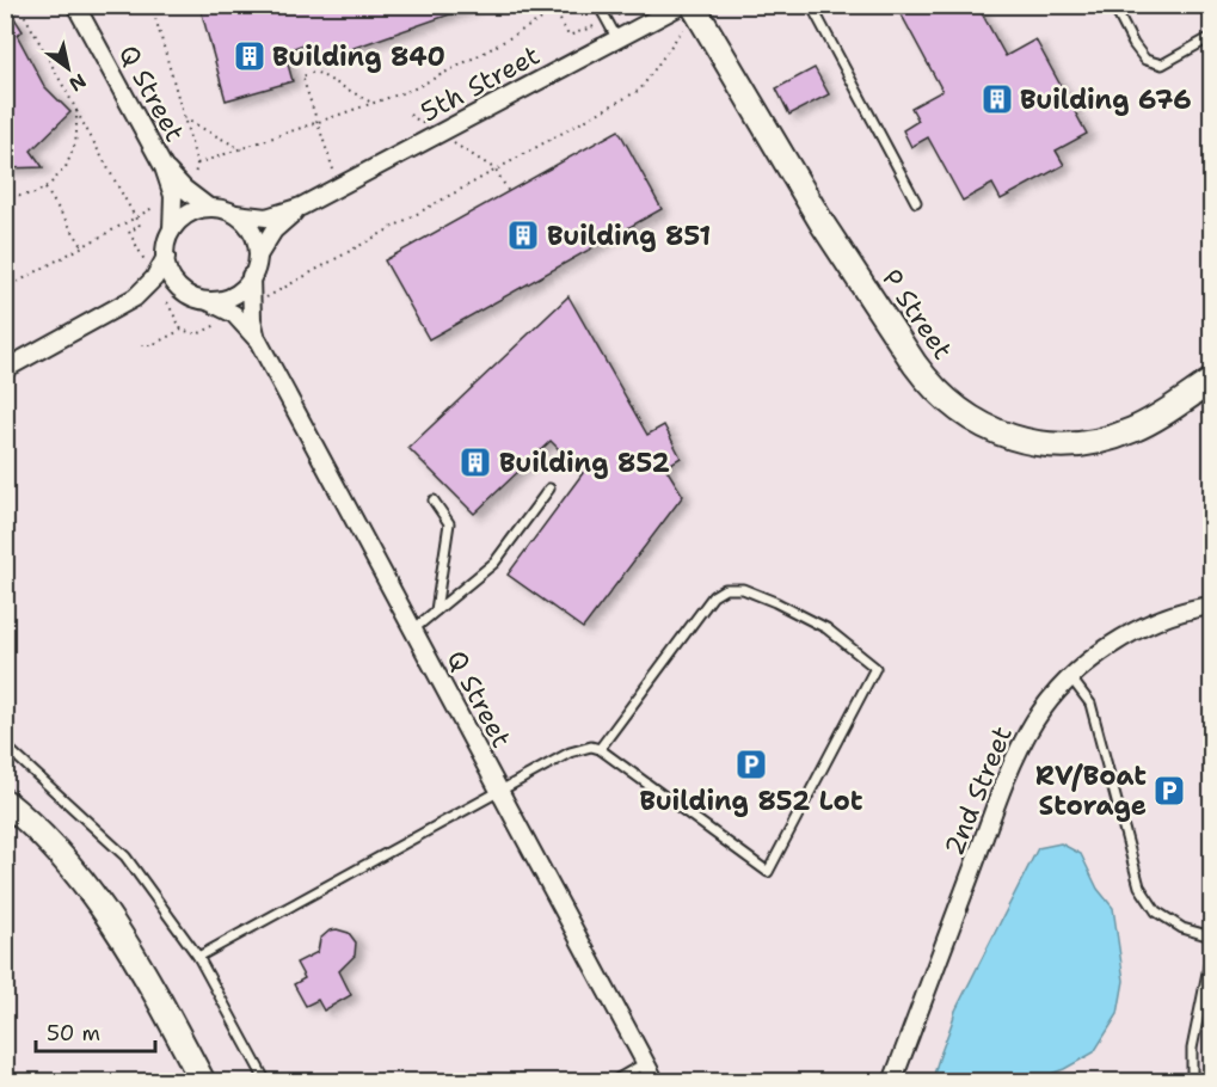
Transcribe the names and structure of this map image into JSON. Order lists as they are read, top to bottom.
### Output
{
  "streets": {
    "street": [
      "5th Street",
      "Q Street",
      "P Street",
      "2nd Street"
    ]
  },
  "crossings": [
    ["5th Street", "Q Street"]
  ],
  "places": {
    "building": [
      "Building 840",
      "Building 676",
      "Building 851",
      "Building 852"
    ],
    "parking": ["Building 852 Lot", "RV/Boat Storage"]
  },
  "scale_bar": "50 m",
  "north": "bottom right"
}
